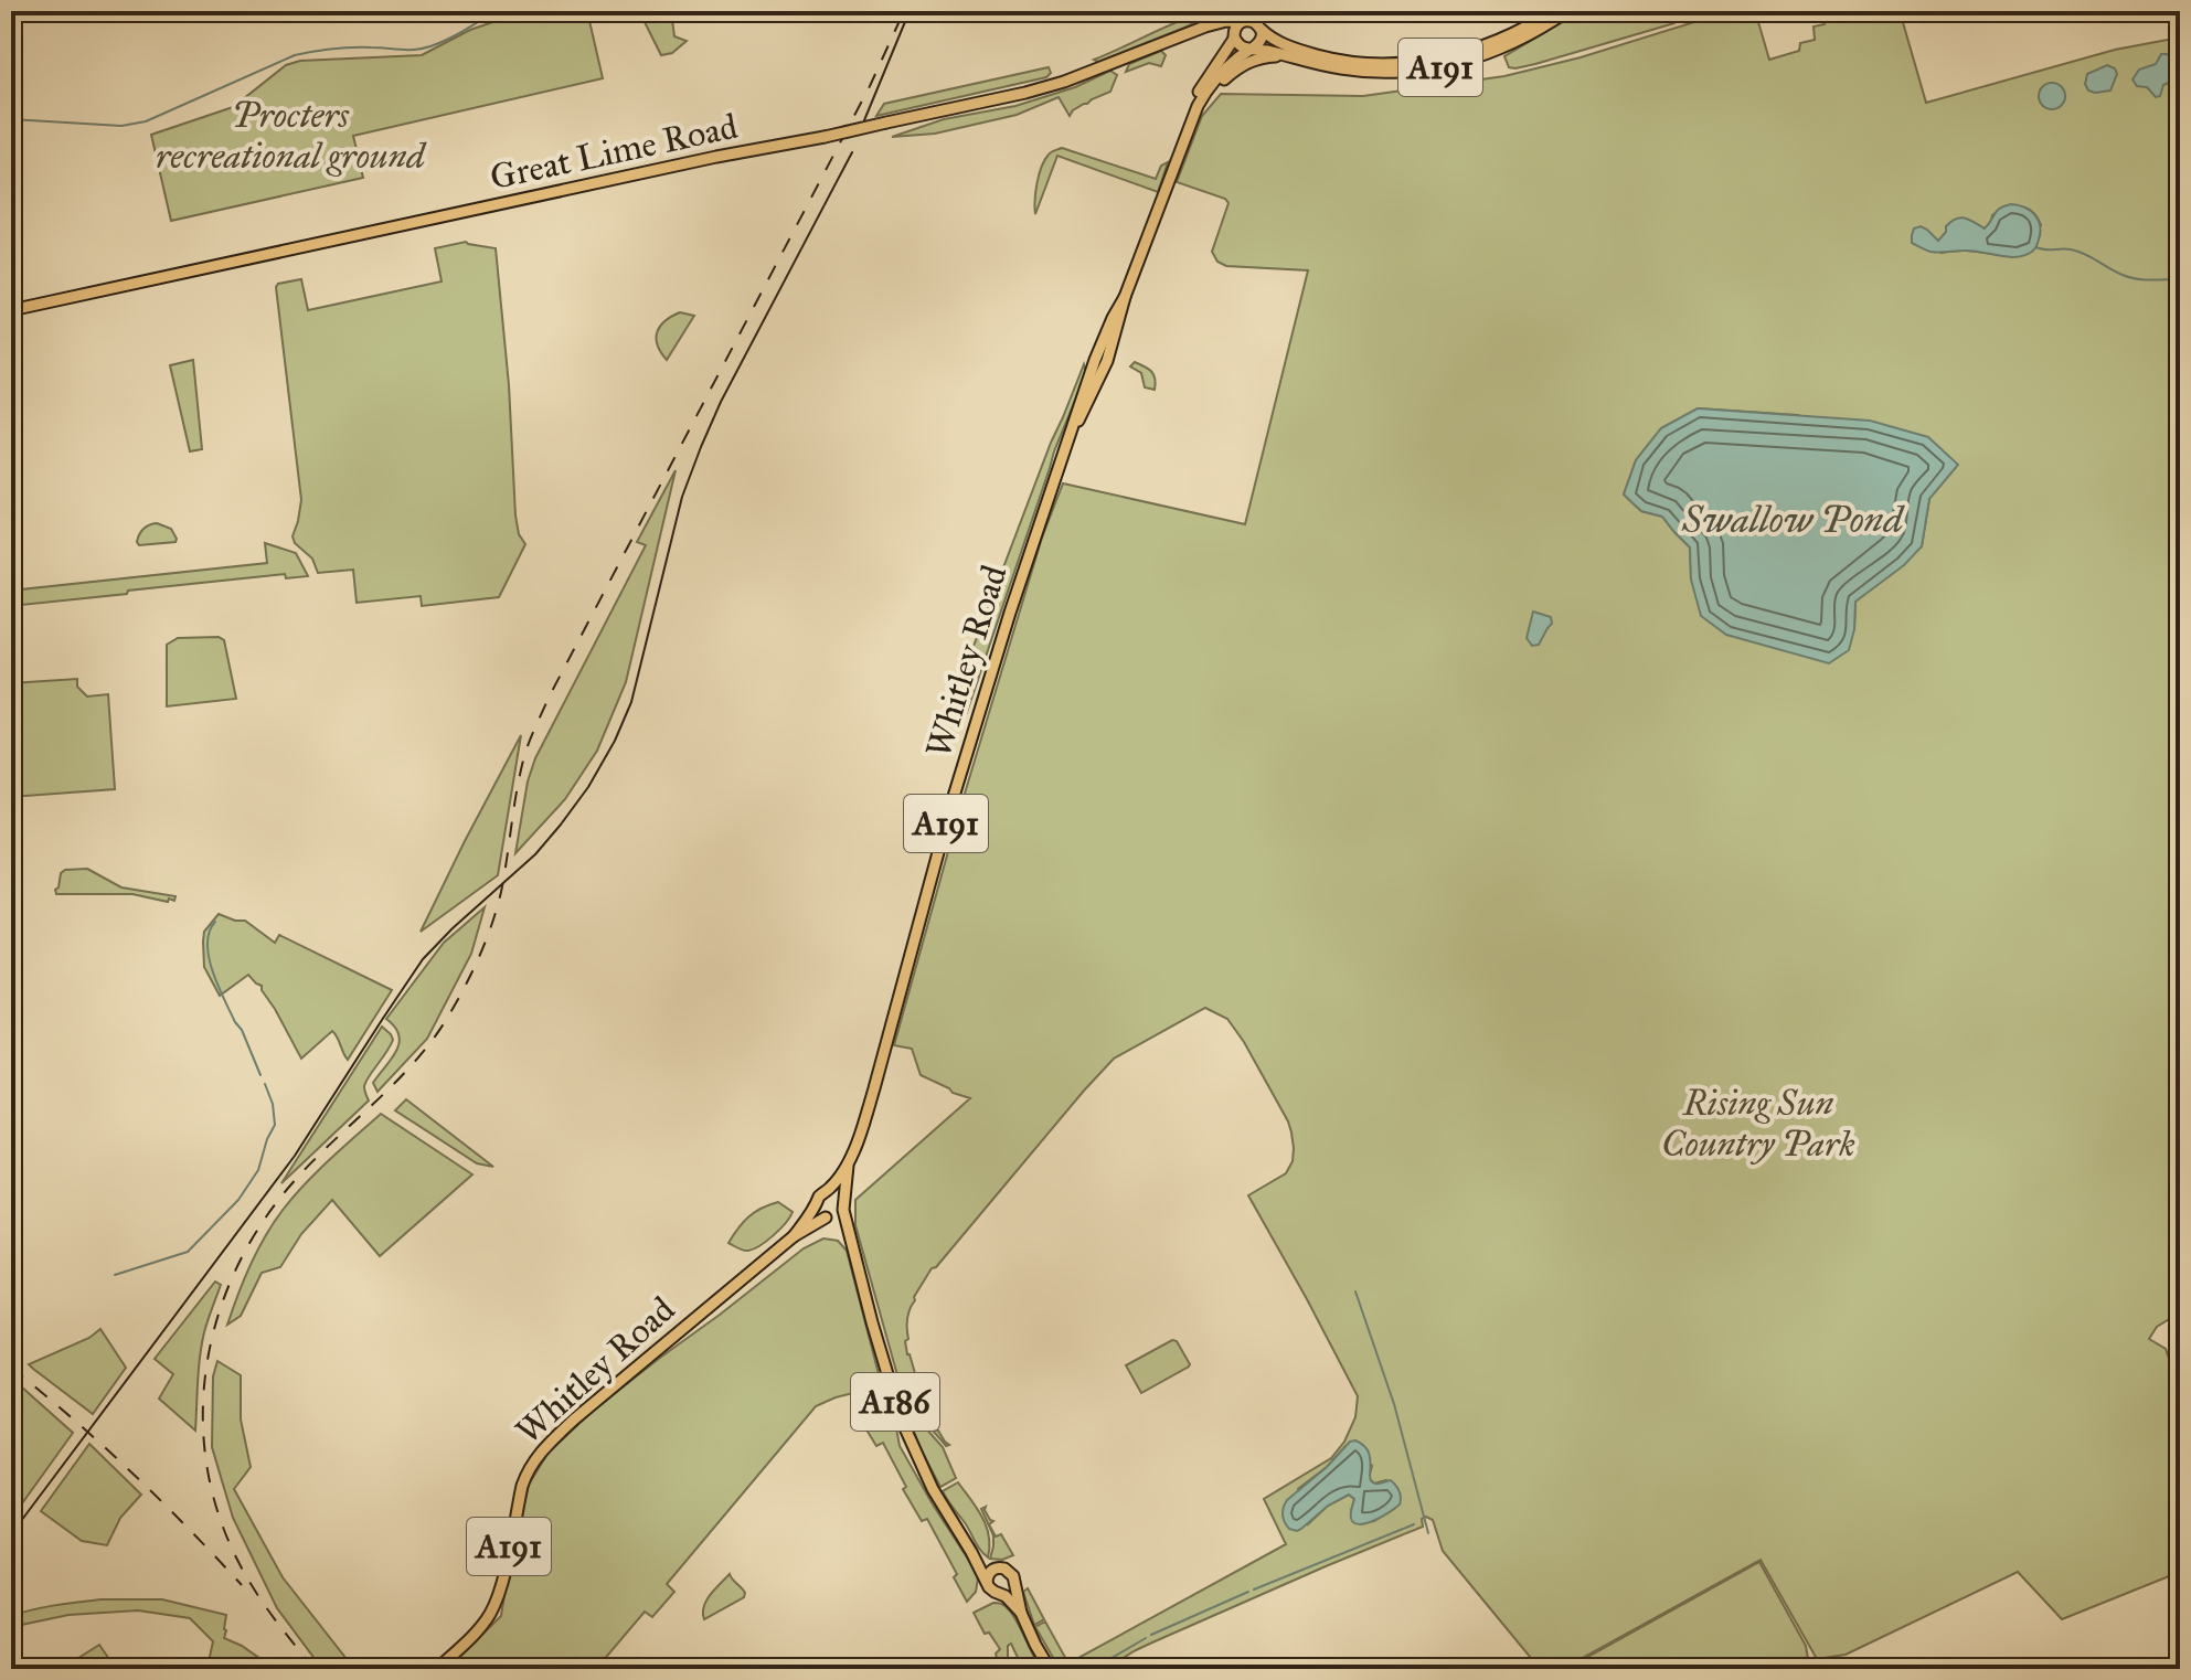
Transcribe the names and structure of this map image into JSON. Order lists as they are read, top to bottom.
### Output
{
  "streets": {
    "main road": [
      "A191",
      "Great Lime Road",
      "Whitley Road",
      "A186"
    ]
  },
  "crossings": [
    ["A191", "Great Lime Road"],
    ["A191", "Whitley Road"],
    ["A191", "A186"],
    ["Great Lime Road", "Whitley Road"],
    ["Whitley Road", "A186"]
  ],
  "water": ["Swallow Pond"],
  "parks": ["Procters recreational ground", "Rising Sun Country Park"]
}
